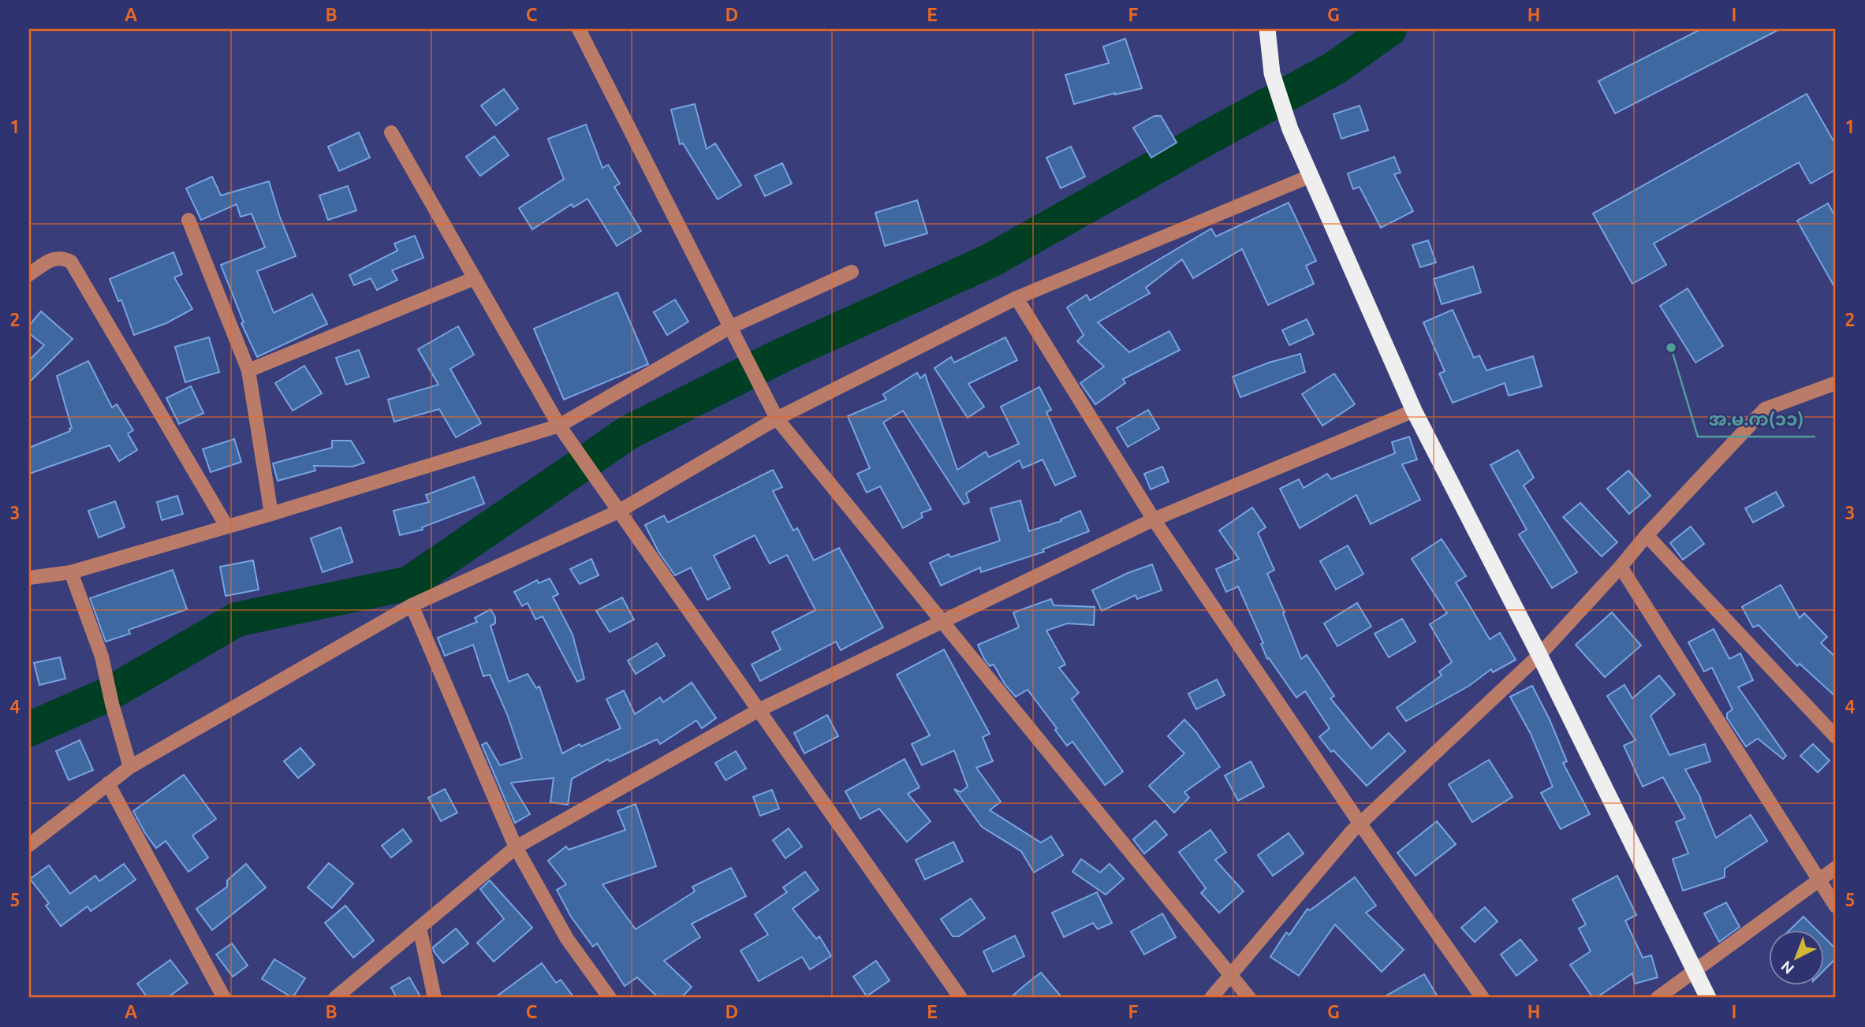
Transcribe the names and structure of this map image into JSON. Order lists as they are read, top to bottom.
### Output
{
  "places": ["အ.မ.က(၁၁)"],
  "north": "bottom left",
  "grid": {
    "columns": [
      "A",
      "B",
      "C",
      "D",
      "E",
      "F",
      "G",
      "H",
      "I"
    ],
    "rows": [
      "1",
      "2",
      "3",
      "4",
      "5"
    ]
  }
}
